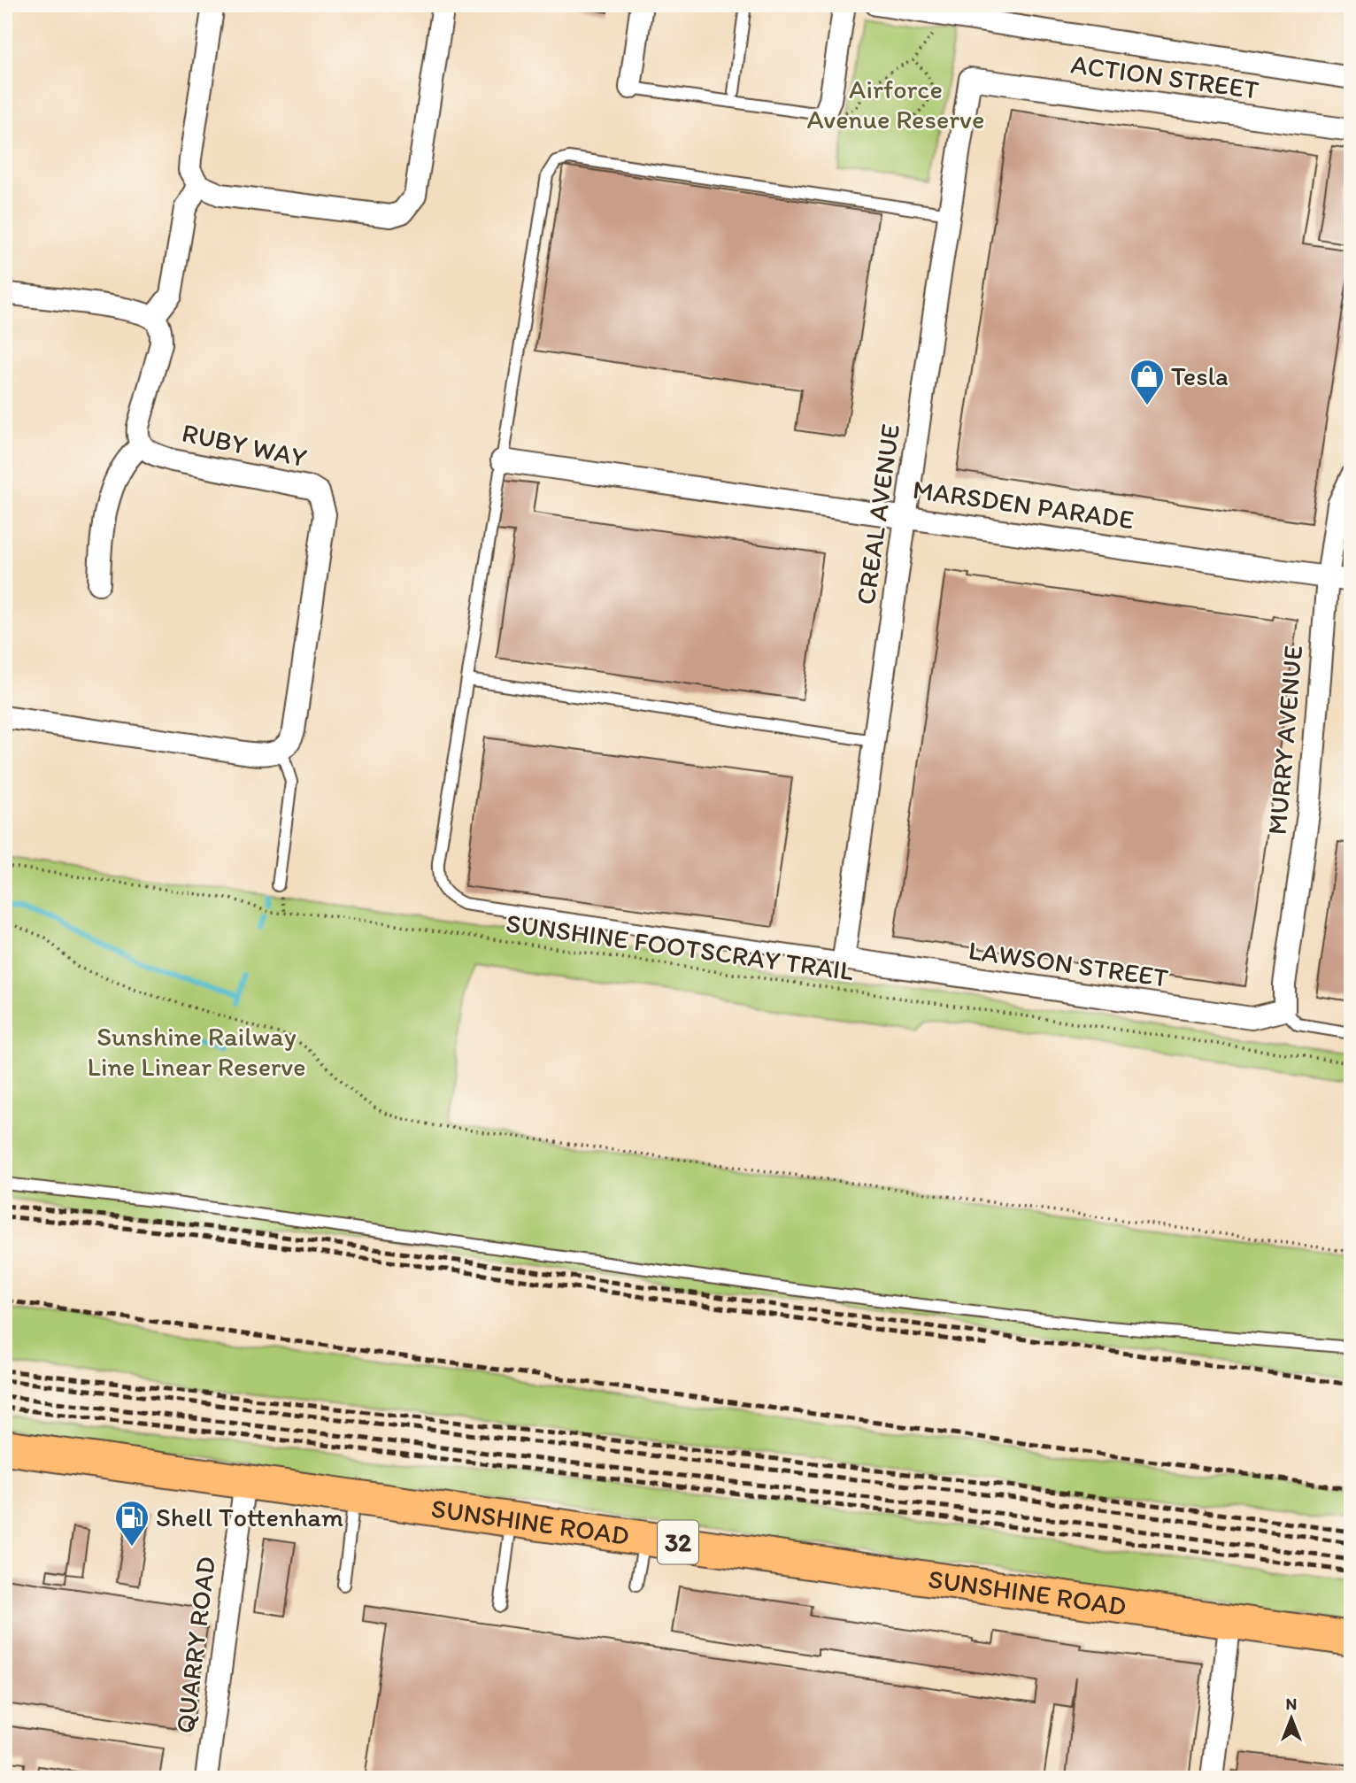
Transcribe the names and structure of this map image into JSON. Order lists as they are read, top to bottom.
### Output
{
  "streets": {
    "main road": ["SUNSHINE ROAD", "32"],
    "street": [
      "ACTION STREET",
      "RUBY WAY",
      "MARSDEN PARADE",
      "CREAL AVENUE",
      "MURRY AVENUE",
      "LAWSON STREET",
      "QUARRY ROAD"
    ],
    "path": ["SUNSHINE FOOTSCRAY TRAIL"]
  },
  "crossings": [
    ["ACTION STREET", "CREAL AVENUE"],
    ["MARSDEN PARADE", "CREAL AVENUE"],
    ["MARSDEN PARADE", "MURRY AVENUE"],
    ["CREAL AVENUE", "LAWSON STREET"],
    ["MURRY AVENUE", "LAWSON STREET"],
    ["SUNSHINE ROAD", "QUARRY ROAD"]
  ],
  "parks": ["Airforce Avenue Reserve", "Sunshine Railway Line Linear Reserve"],
  "places": {
    "shop": ["Tesla"],
    "fuel station": ["Shell Tottenham"]
  },
  "north": "top"
}
